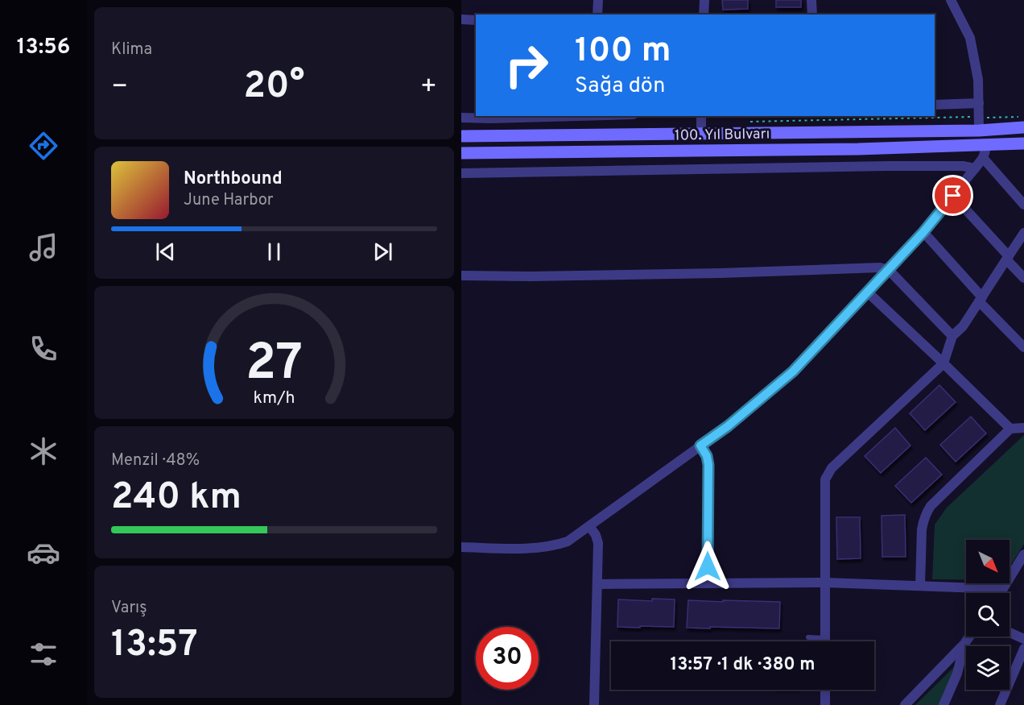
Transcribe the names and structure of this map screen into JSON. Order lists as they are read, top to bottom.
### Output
{
  "streets": {
    "main road": ["100. Yıl Bulvarı"]
  },
  "north": "bottom right",
  "page": {
    "tabs": "13:56",
    "tile": [
      "Klima",
      ["Menzil · 48%", "240 km"],
      ["Varış", "13:57"]
    ],
    "turn": ["100 m", "Sağa dön"],
    "heat": ["−", "20°", "+"],
    "song": ["Northbound", "June Harbor"],
    "limit": "30",
    "trip": "13:57 · 1 dk · 380 m",
    "gauge": ["27", "km/h"]
  }
}
